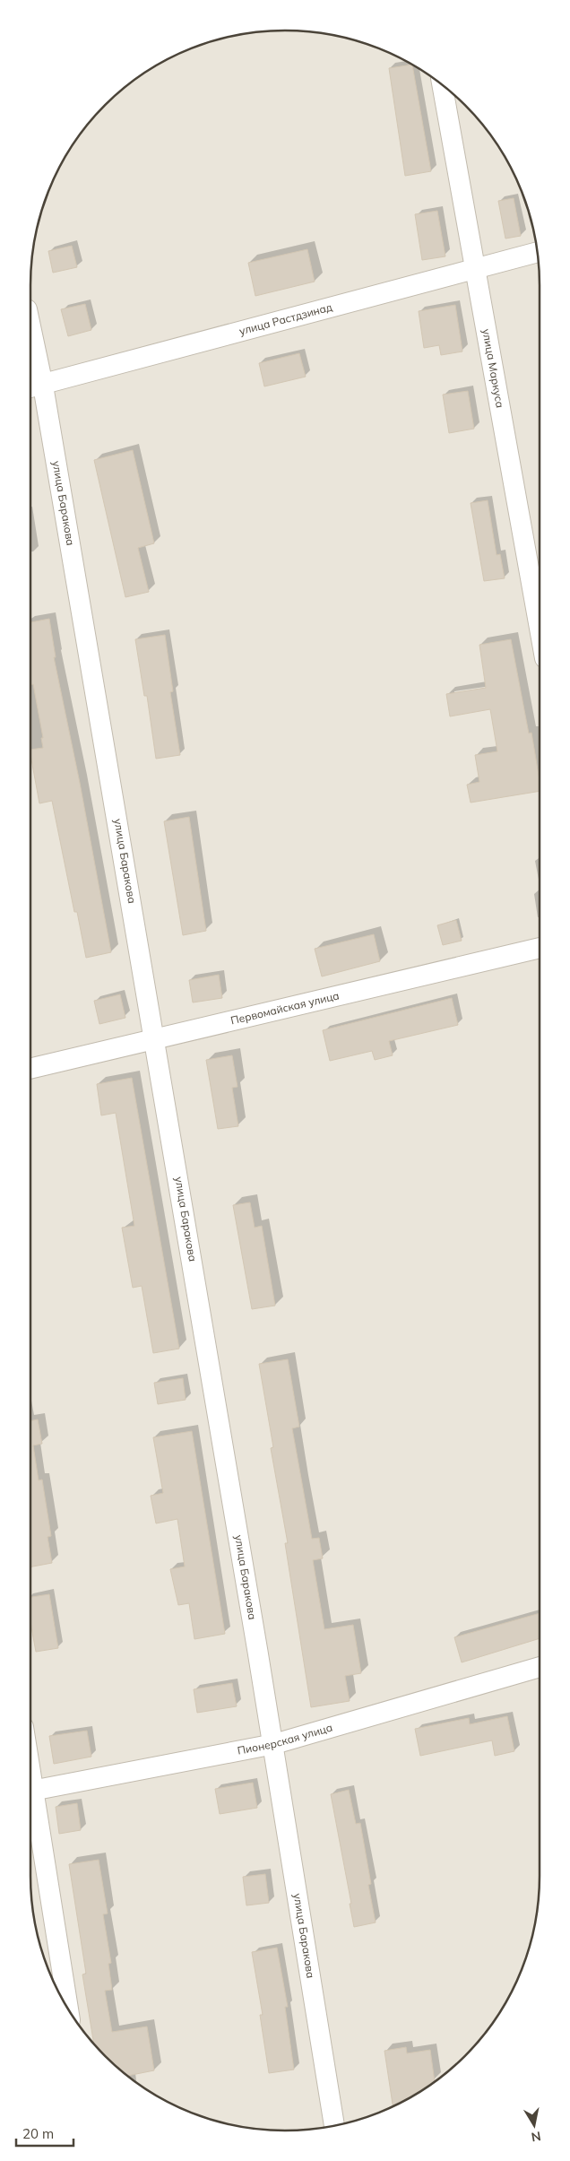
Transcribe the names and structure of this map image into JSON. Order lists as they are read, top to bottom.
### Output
{
  "streets": {
    "street": [
      "улица Растдзинад",
      "улица Маркуса",
      "улица Баракова",
      "Первомайская улица",
      "Пионерская улица"
    ]
  },
  "crossings": [
    ["улица Растдзинад", "улица Маркуса"],
    ["улица Растдзинад", "улица Баракова"],
    ["улица Баракова", "Первомайская улица"],
    ["улица Баракова", "Пионерская улица"]
  ],
  "scale_bar": "20 m",
  "north": "bottom"
}
